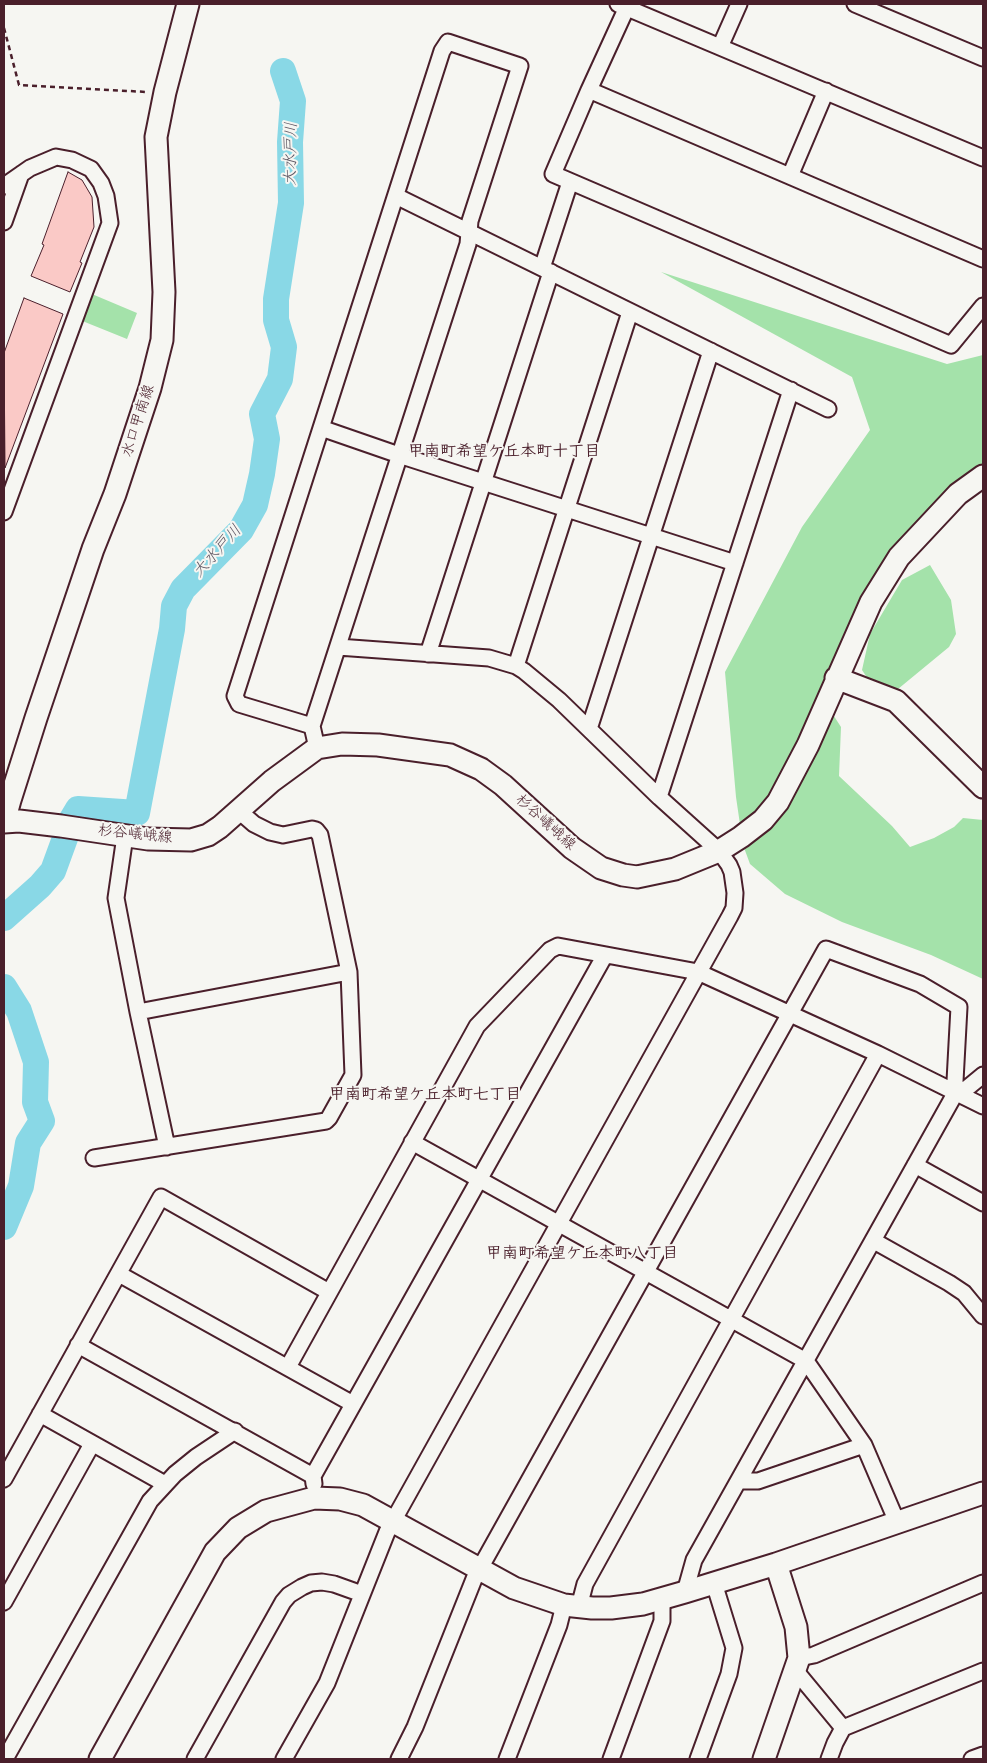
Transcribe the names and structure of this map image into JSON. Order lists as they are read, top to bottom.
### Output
{
  "streets": {
    "main road": ["水口甲南線", "杉谷嶬峨線"]
  },
  "crossings": [
    ["水口甲南線", "杉谷嶬峨線"]
  ],
  "districts": ["甲南町希望ケ丘本町十丁目", "甲南町希望ケ丘本町七丁目", "甲南町希望ケ丘本町八丁目"],
  "water": ["大水戸川"]
}
